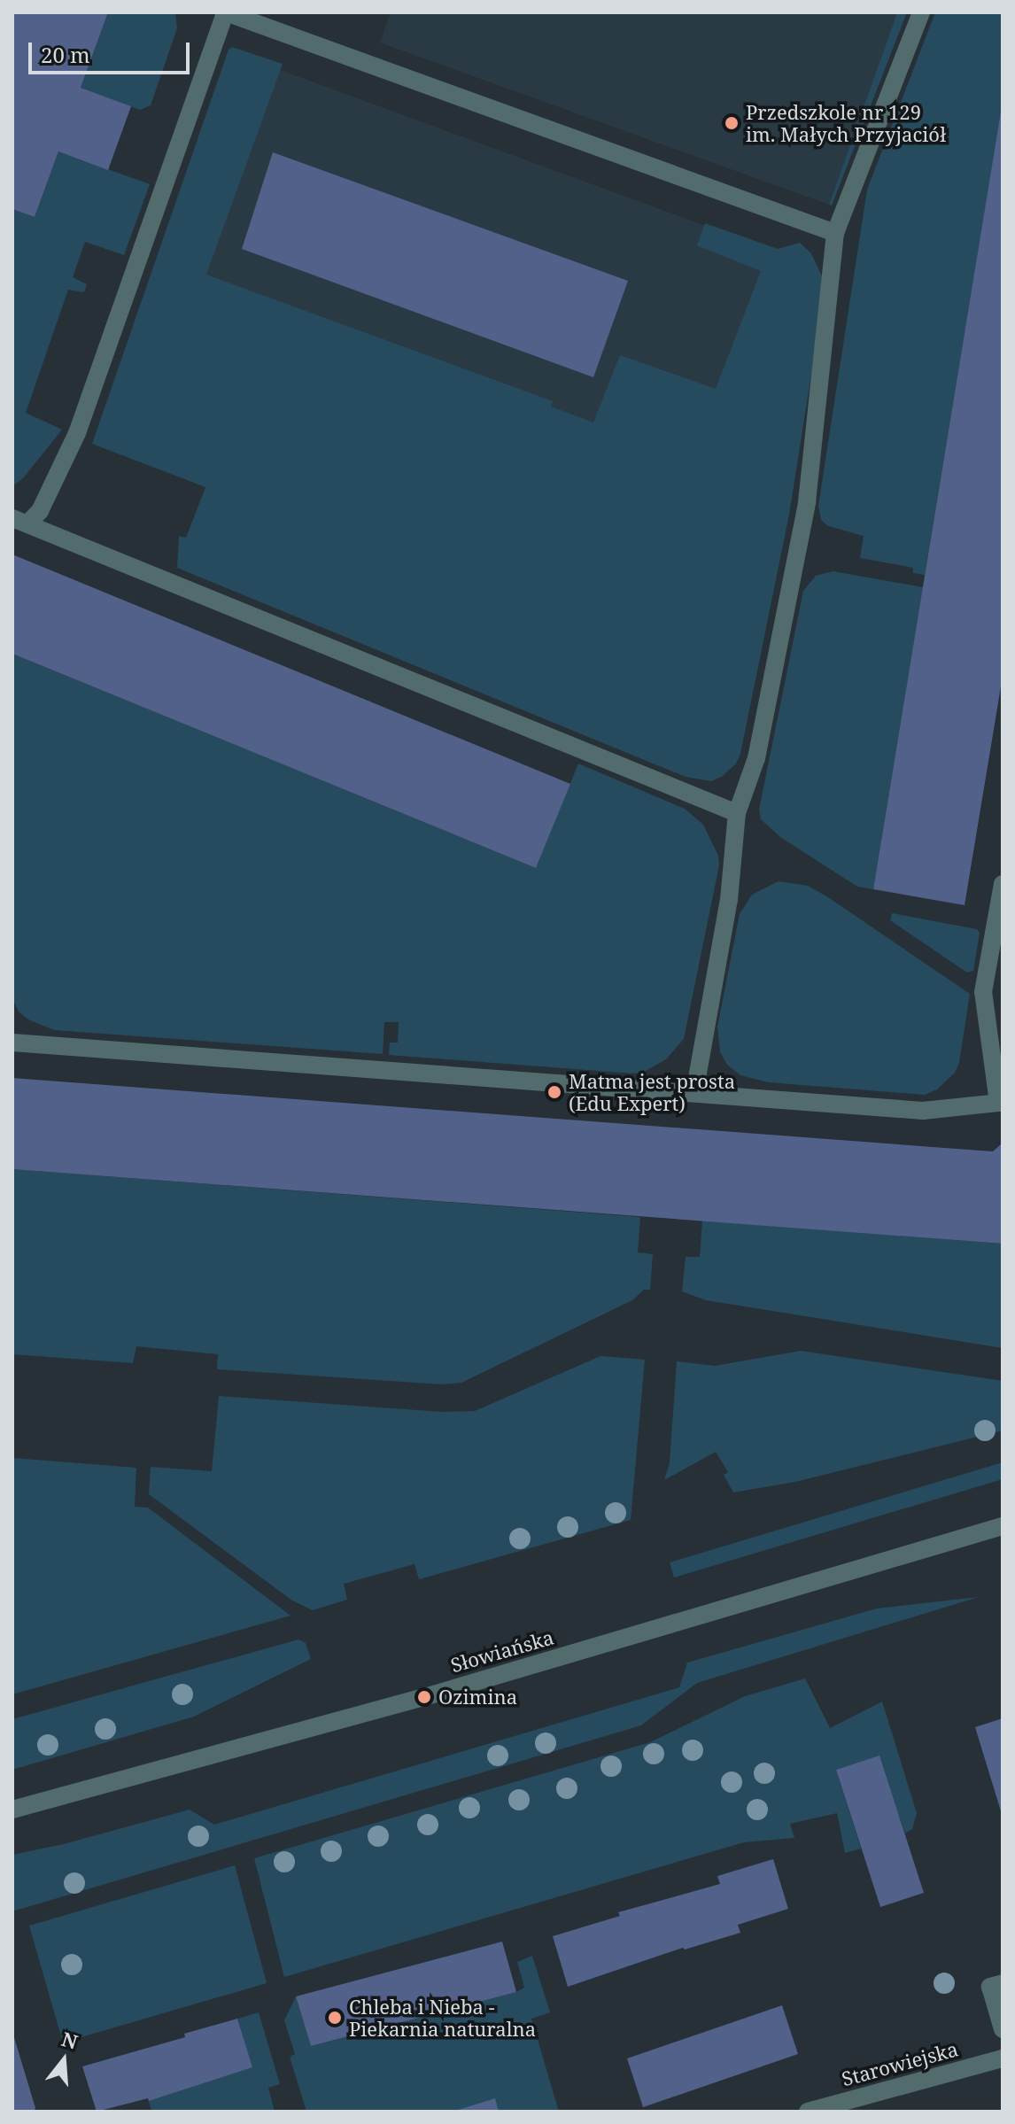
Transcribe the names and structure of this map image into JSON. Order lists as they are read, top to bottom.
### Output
{
  "streets": {
    "street": ["Słowiańska", "Starowiejska"]
  },
  "places": [
    "Przedszkole nr 129 im. Małych Przyjaciół",
    "Matma jest prosta (Edu Expert)",
    "Ozimina",
    "Chleba i Nieba - Piekarnia naturalna"
  ],
  "scale_bar": "20 m",
  "north": "top"
}
